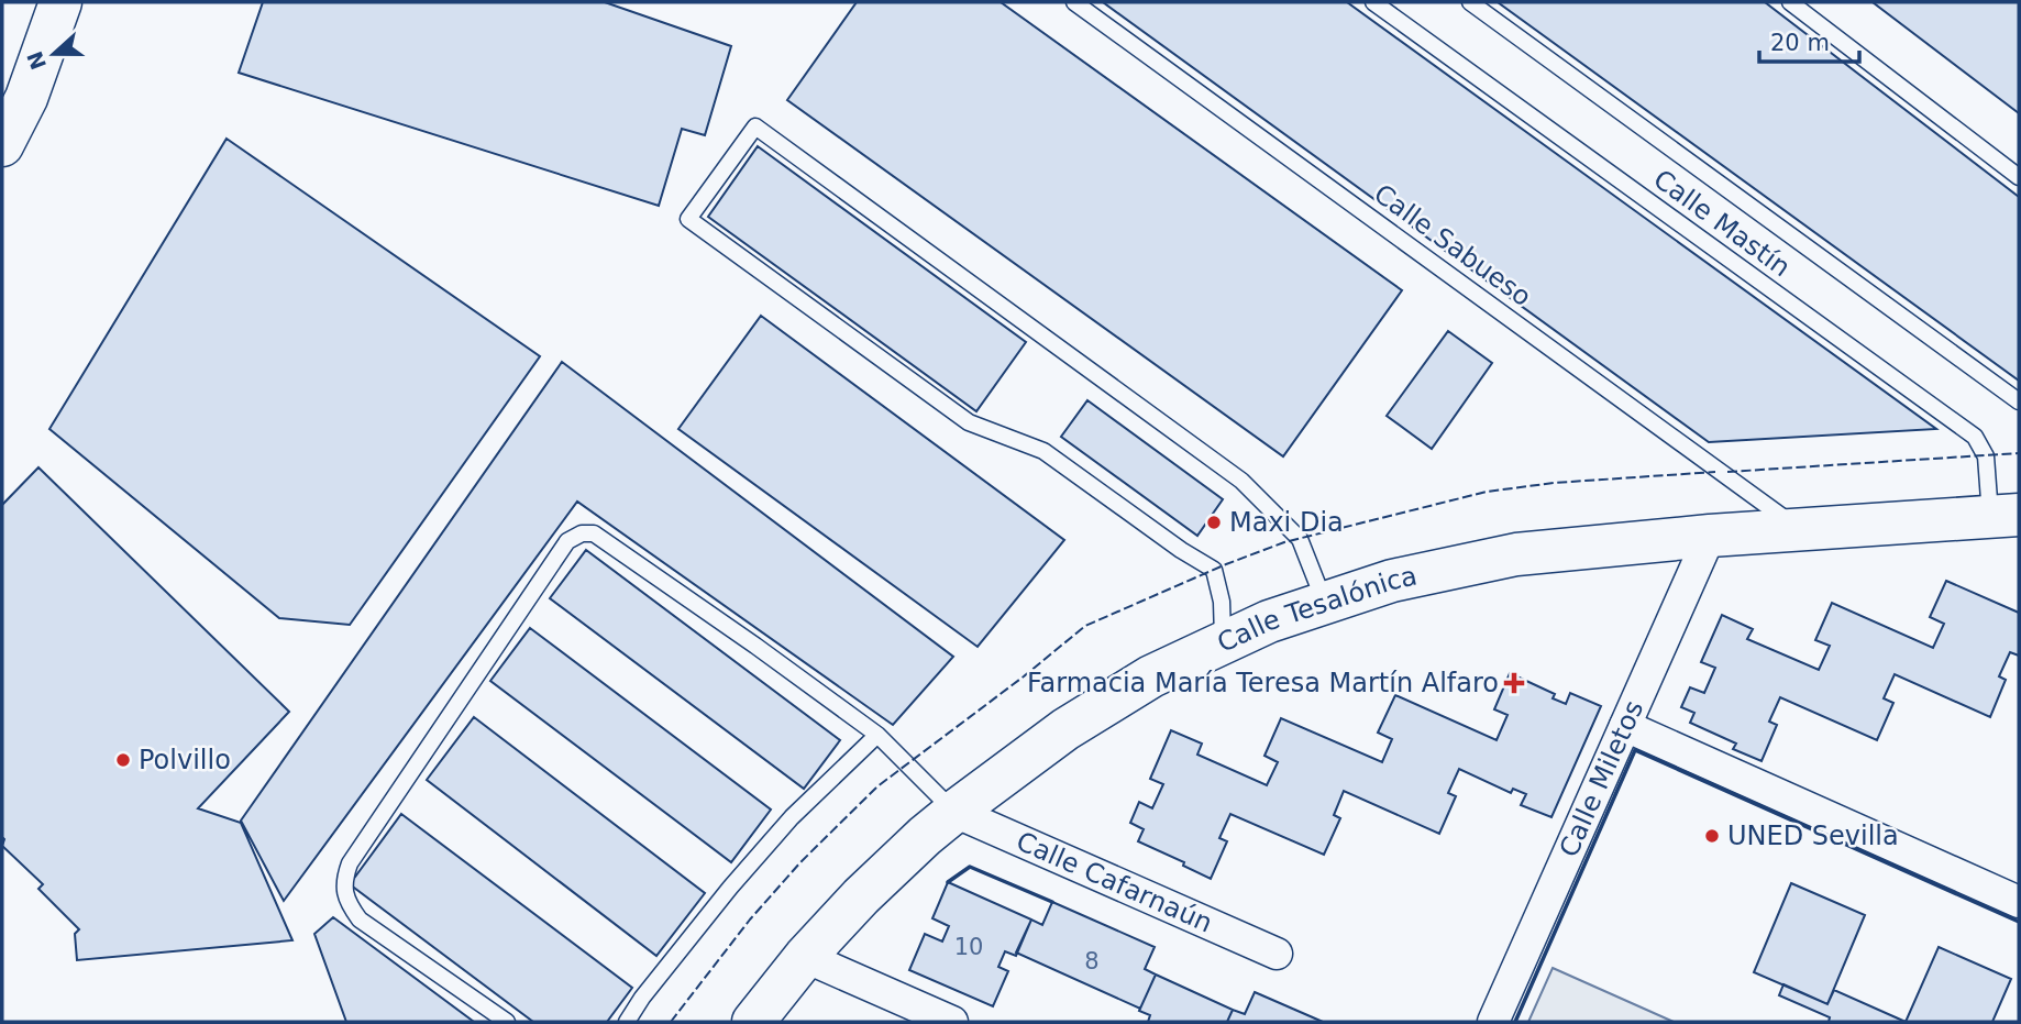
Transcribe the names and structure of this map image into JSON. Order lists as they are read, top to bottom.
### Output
{
  "streets": {
    "street": ["Calle Tesalónica", "Calle Miletos", "Calle Cafarnaún"],
    "lane": ["Calle Mastín", "Calle Sabueso"]
  },
  "crossings": [
    ["Calle Mastín", "Calle Tesalónica"],
    ["Calle Sabueso", "Calle Tesalónica"],
    ["Calle Tesalónica", "Calle Miletos"],
    ["Calle Tesalónica", "Calle Cafarnaún"]
  ],
  "places": {
    "other": ["Maxi Dia", "Polvillo", "UNED Sevilla"],
    "health": ["Farmacia María Teresa Martín Alfaro"]
  },
  "house_numbers": ["10", "8"],
  "scale_bar": "20 m",
  "north": "left"
}
